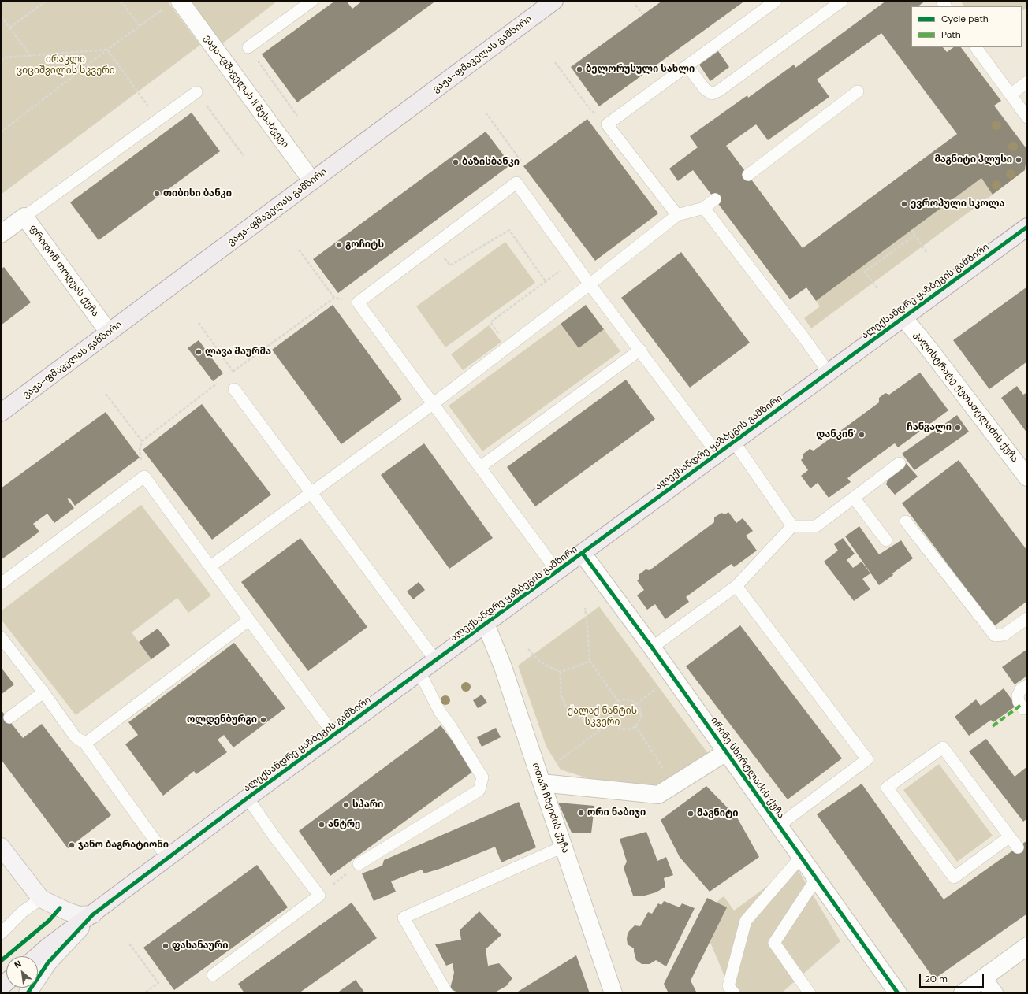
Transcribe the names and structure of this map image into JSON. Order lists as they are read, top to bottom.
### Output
{
  "streets": {
    "main road": ["ვაჟა-ფშაველას გამზირი", "ალექსანდრე ყაზბეგის გამზირი"],
    "street": [
      "ვაჟა-ფშაველას II შესახვევი",
      "ფრიდონ თოდუას ქუჩა",
      "კალისტრატე ქუთათელაძის ქუჩა",
      "ირინე სხირტლაძის ქუჩა",
      "ოთარ ჩხეიძის ქუჩა"
    ]
  },
  "crossings": [
    ["ვაჟა-ფშაველას გამზირი", "ვაჟა-ფშაველას II შესახვევი"],
    ["ვაჟა-ფშაველას გამზირი", "ფრიდონ თოდუას ქუჩა"],
    ["ალექსანდრე ყაზბეგის გამზირი", "კალისტრატე ქუთათელაძის ქუჩა"],
    ["ალექსანდრე ყაზბეგის გამზირი", "ირინე სხირტლაძის ქუჩა"],
    ["ალექსანდრე ყაზბეგის გამზირი", "ოთარ ჩხეიძის ქუჩა"]
  ],
  "parks": ["ირაკლი ციციშვილის სკვერი", "ქალაქ ნანტის სკვერი"],
  "places": [
    "ბელორუსული სახლი",
    "მაგნიტი პლუსი",
    "ბაზისბანკი",
    "თიბისი ბანკი",
    "ევროპული სკოლა",
    "გოჩიტს",
    "ლავა შაურმა",
    "ჩანგალი",
    "დანკინ'",
    "ოლდენბურგი",
    "სპარი",
    "ორი ნაბიჯი",
    "მაგნიტი",
    "ანტრე",
    "ჯანო ბაგრატიონი",
    "ფასანაური"
  ],
  "legend": ["Cycle path", "Path"],
  "scale_bar": "20 m",
  "north": "top left"
}
